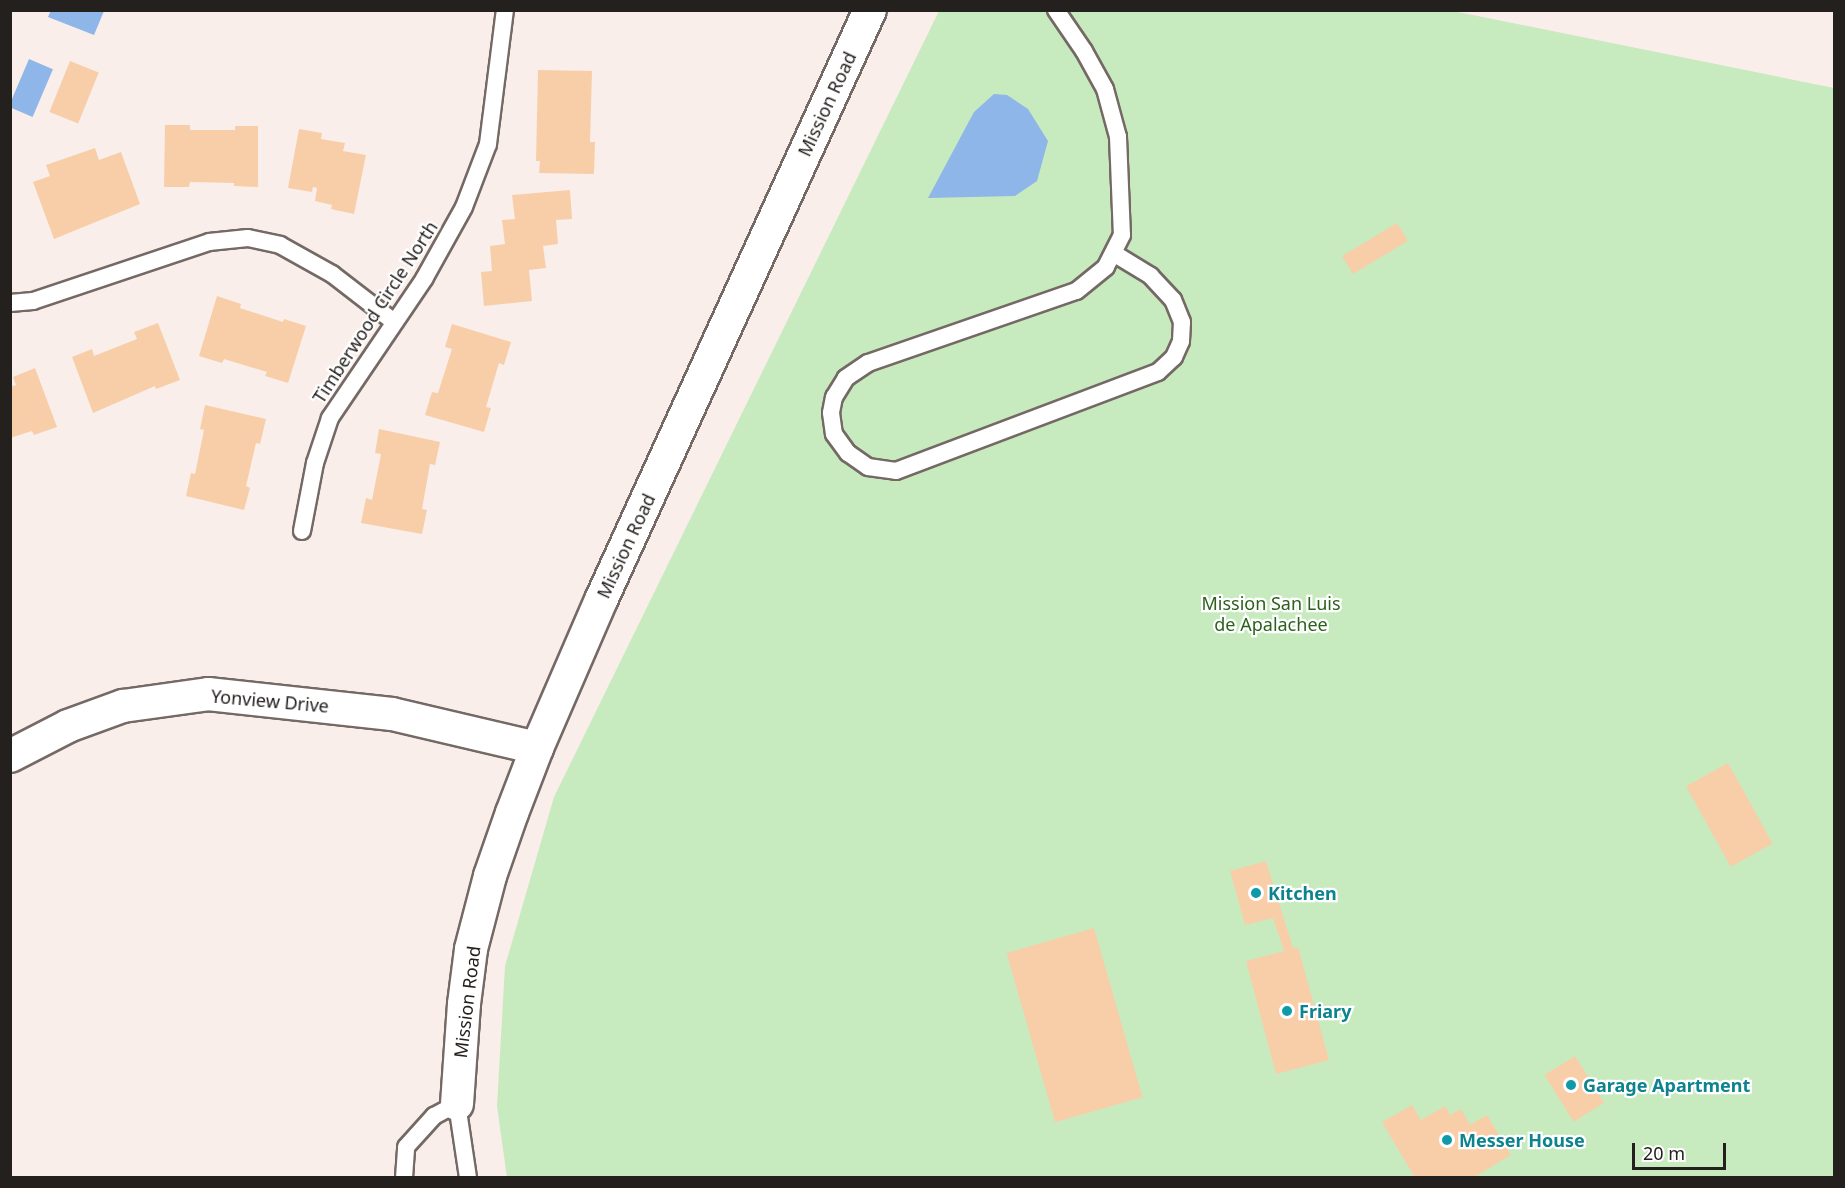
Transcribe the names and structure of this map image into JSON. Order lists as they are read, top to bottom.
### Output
{
  "streets": {
    "street": ["Mission Road", "Yonview Drive"],
    "lane": ["Timberwood Circle North"]
  },
  "crossings": [
    ["Mission Road", "Yonview Drive"]
  ],
  "parks": ["Mission San Luis de Apalachee"],
  "places": [
    "Kitchen",
    "Friary",
    "Garage Apartment",
    "Messer House"
  ],
  "scale_bar": "20 m"
}
